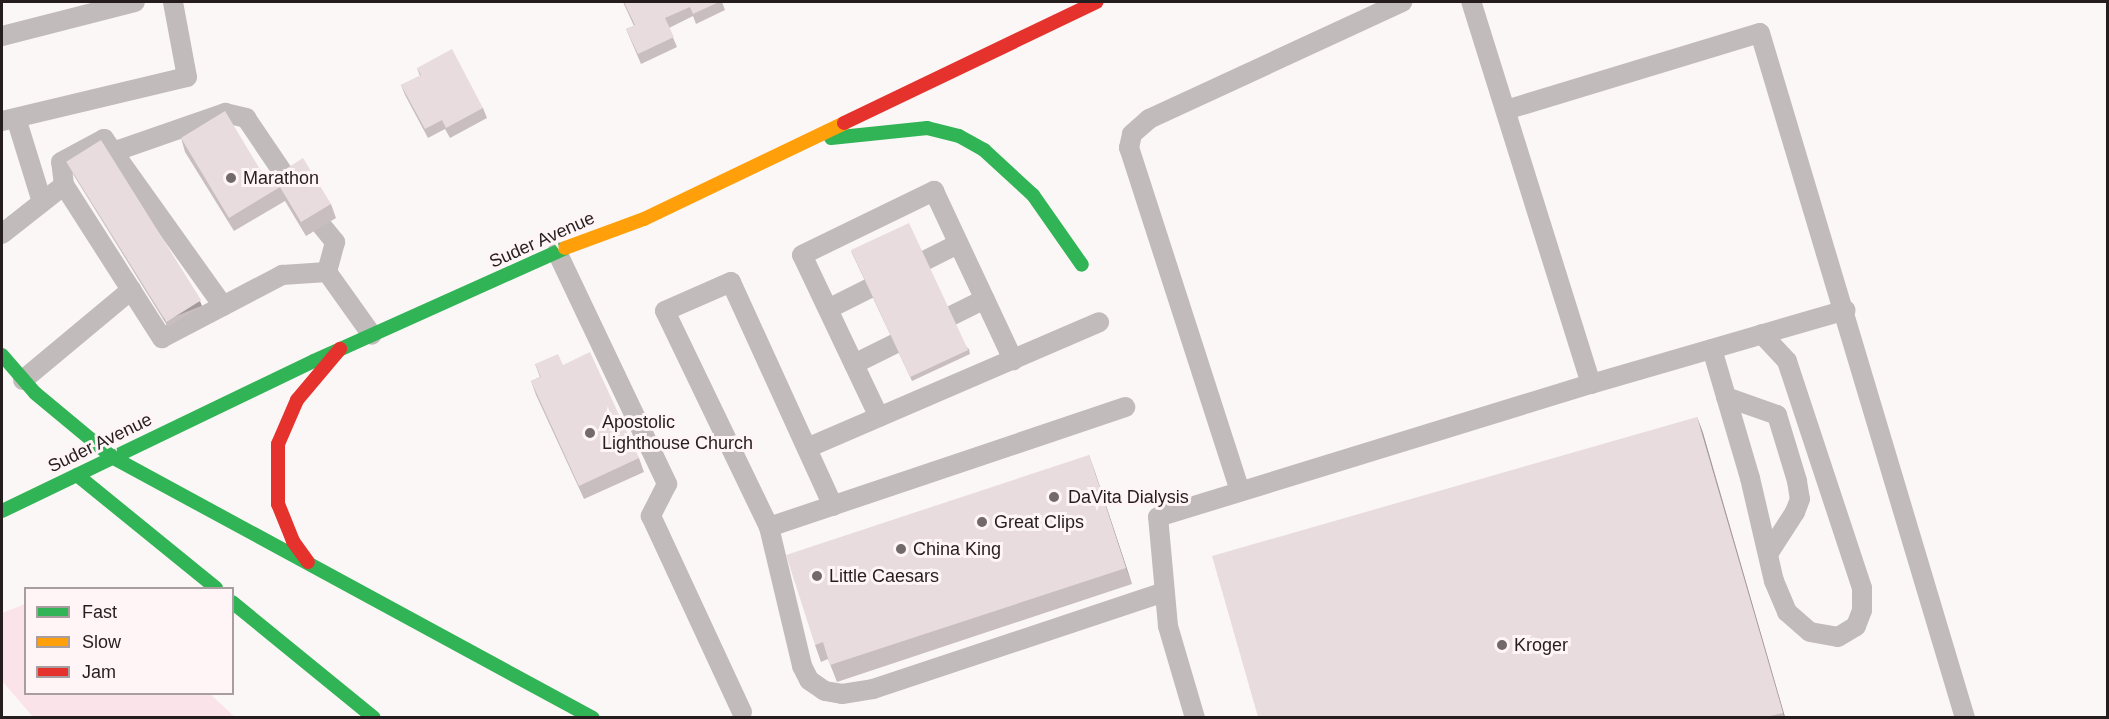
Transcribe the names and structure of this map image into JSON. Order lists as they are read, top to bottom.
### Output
{
  "streets": {
    "main road": ["Suder Avenue"]
  },
  "places": [
    "Marathon",
    "Apostolic Lighthouse Church",
    "DaVita Dialysis",
    "Great Clips",
    "China King",
    "Little Caesars",
    "Kroger"
  ],
  "legend": ["Fast", "Slow", "Jam"]
}
